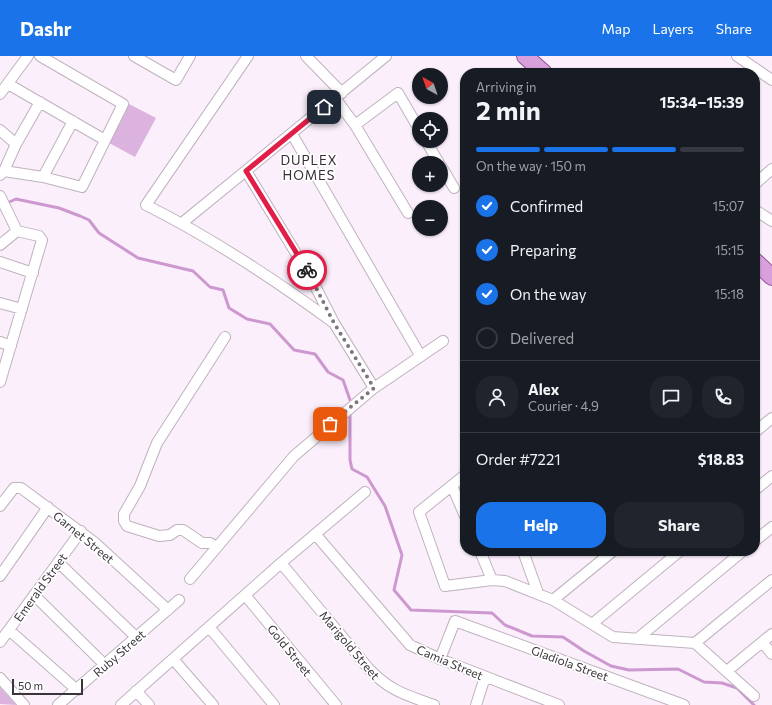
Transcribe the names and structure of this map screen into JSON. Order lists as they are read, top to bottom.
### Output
{
  "streets": {
    "street": [
      "Garnet Street",
      "Emerald Street",
      "Marigold Street",
      "Gold Street",
      "Ruby Street",
      "Camia Street",
      "Gladiola Street"
    ]
  },
  "crossings": [
    ["Garnet Street", "Emerald Street"],
    ["Garnet Street", "Ruby Street"],
    ["Camia Street", "Gladiola Street"]
  ],
  "districts": ["DUPLEX HOMES"],
  "scale_bar": "50 m",
  "north": "top left",
  "page": {
    "header": "Dashr",
    "nav": ["Map", "Layers", "Share"],
    "map_buttons": ["+", "−"],
    "heading": ["2 min", "Arriving in", "15:34–15:39"],
    "panel": [
      "Alex",
      "Courier · 4.9",
      "Order #7221",
      "$18.83"
    ],
    "bar": "On the way · 150 m",
    "list": [
      ["Confirmed", "15:07"],
      ["Preparing", "15:15"],
      ["On the way", "15:18"],
      "Delivered"
    ],
    "buttons": ["Help", "Share"],
    "scale": "50 m"
  }
}
